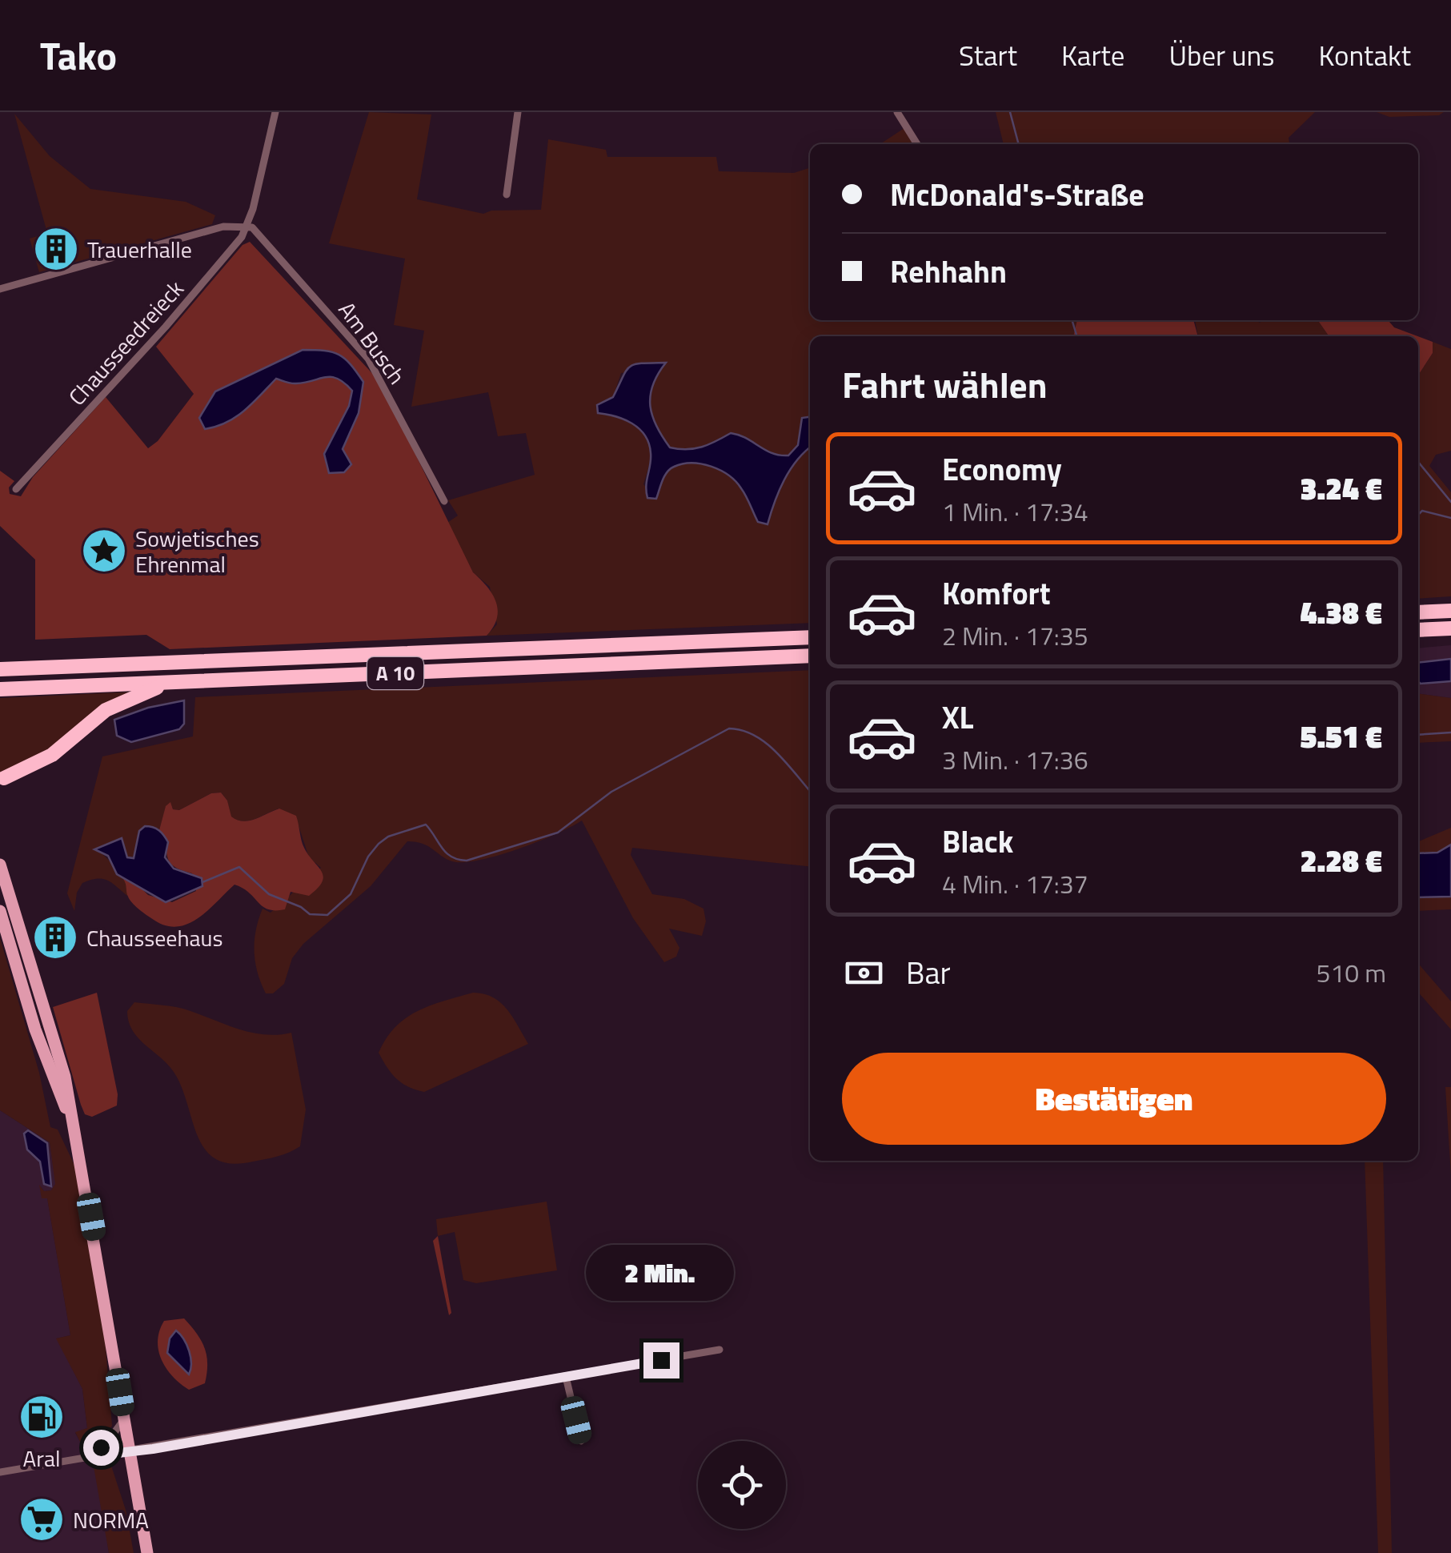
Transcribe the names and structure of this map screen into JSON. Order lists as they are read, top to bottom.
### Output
{
  "streets": {
    "highway": ["A 10"],
    "street": ["Chausseedreieck", "Am Busch"]
  },
  "crossings": [
    ["Chausseedreieck", "Am Busch"]
  ],
  "places": {
    "building": ["Trauerhalle", "Chausseehaus"],
    "place": ["Sowjetisches Ehrenmal"],
    "fuel station": ["Aral"],
    "supermarket": ["NORMA"]
  },
  "page": {
    "header": "Tako",
    "nav": [
      "Start",
      "Karte",
      "Über uns",
      "Kontakt"
    ],
    "banner": ["McDonald's-Straße", "Rehhahn"],
    "heading": "Fahrt wählen",
    "list": [
      {
        "name": "Economy",
        "note": "1 Min. · 17:34",
        "value": "3.24 €"
      },
      {
        "name": "Komfort",
        "note": "2 Min. · 17:35",
        "value": "4.38 €"
      },
      {
        "name": "XL",
        "note": "3 Min. · 17:36",
        "value": "5.51 €"
      },
      {
        "name": "Black",
        "note": "4 Min. · 17:37",
        "value": "2.28 €"
      }
    ],
    "pay": ["Bar", "510 m"],
    "buttons": "Bestätigen",
    "bubble": "2 Min."
  }
}
